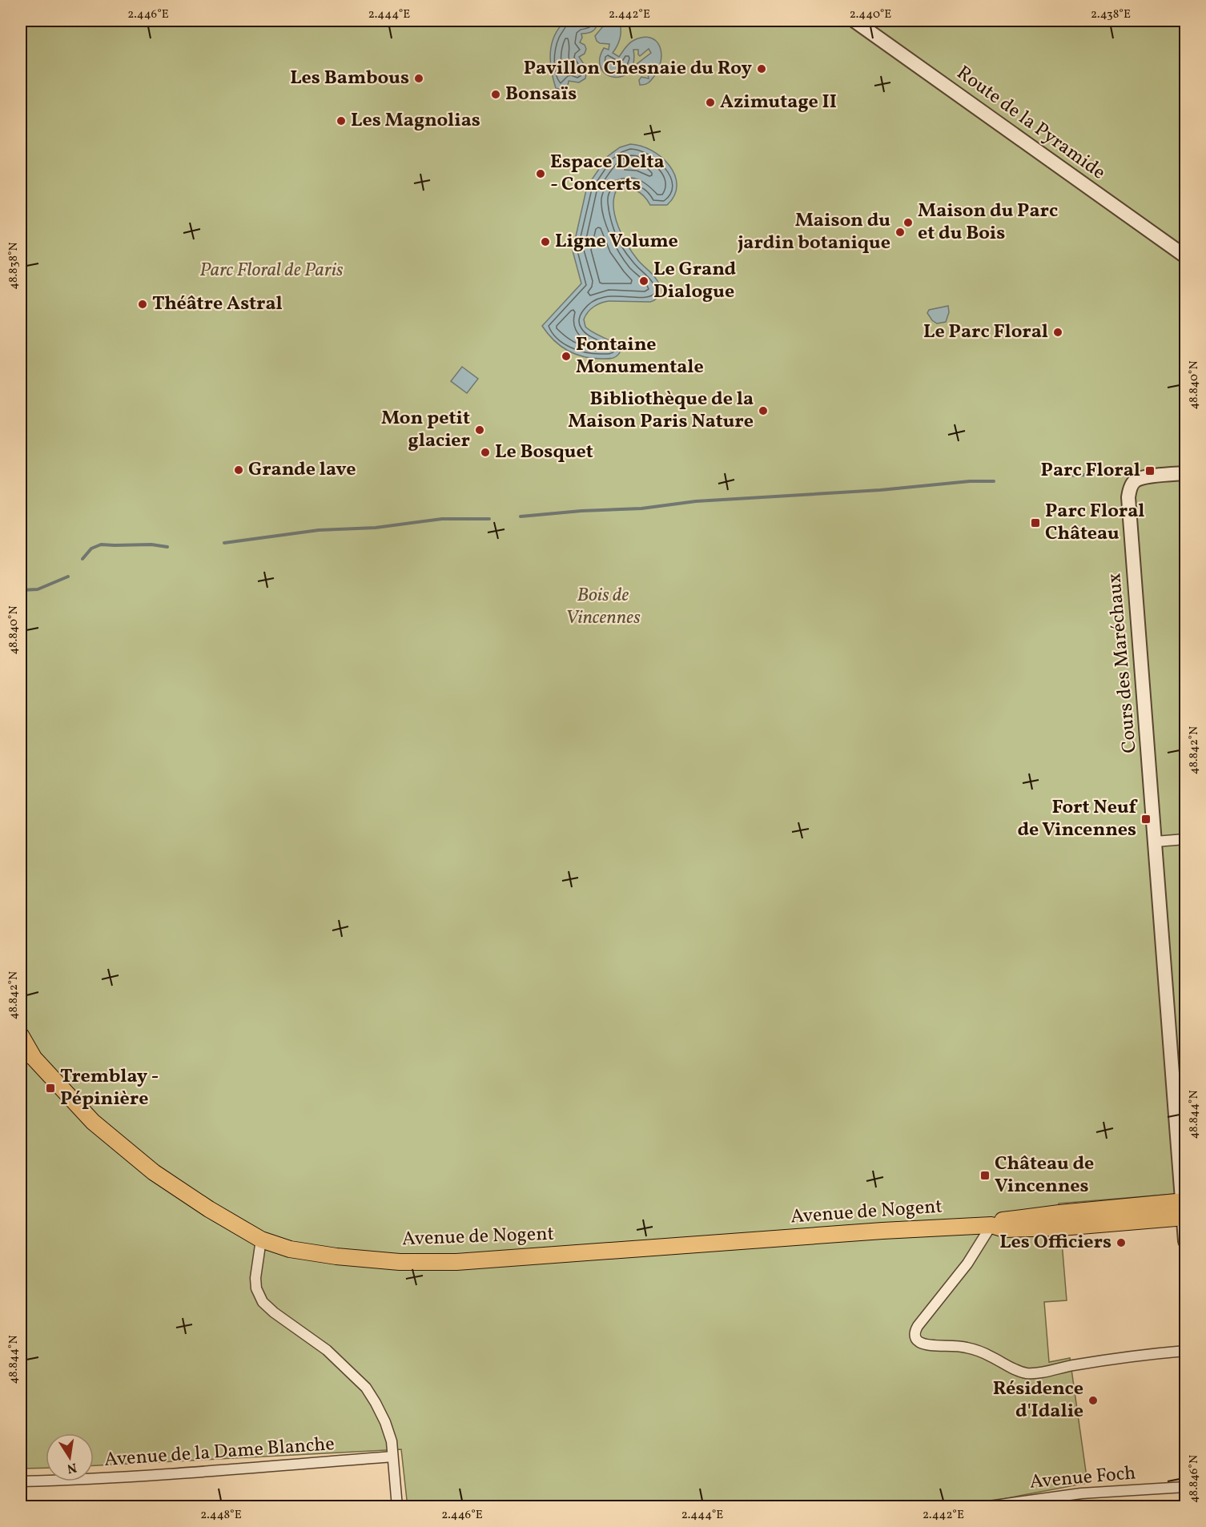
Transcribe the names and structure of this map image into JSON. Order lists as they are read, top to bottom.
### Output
{
  "streets": {
    "main road": ["Avenue de Nogent"],
    "street": [
      "Route de la Pyramide",
      "Cours des Maréchaux",
      "Avenue de la Dame Blanche",
      "Avenue Foch"
    ]
  },
  "crossings": [
    ["Cours des Maréchaux", "Avenue de Nogent"]
  ],
  "parks": ["Parc Floral de Paris", "Bois de Vincennes"],
  "places": {
    "other": [
      "Pavillon Chesnaie du Roy",
      "Les Bambous",
      "Bonsaïs",
      "Azimutage II",
      "Les Magnolias",
      "Espace Delta - Concerts",
      "Maison du Parc et du Bois",
      "Maison du jardin botanique",
      "Ligne Volume",
      "Le Grand Dialogue",
      "Théâtre Astral",
      "Le Parc Floral",
      "Fontaine Monumentale",
      "Bibliothèque de la Maison Paris Nature",
      "Mon petit glacier",
      "Le Bosquet",
      "Grande lave",
      "Les Officiers",
      "Résidence d'Idalie"
    ],
    "transit": [
      "Parc Floral",
      "Parc Floral Château",
      "Fort Neuf de Vincennes",
      "Tremblay - Pépinière",
      "Château de Vincennes"
    ]
  },
  "north": "bottom",
  "coordinates": [
    "2.446°E",
    "2.444°E",
    "2.442°E",
    "2.440°E",
    "2.438°E",
    "48.838°N",
    "48.840°N",
    "48.842°N",
    "48.844°N",
    "48.846°N",
    "2.448°E"
  ]
}
